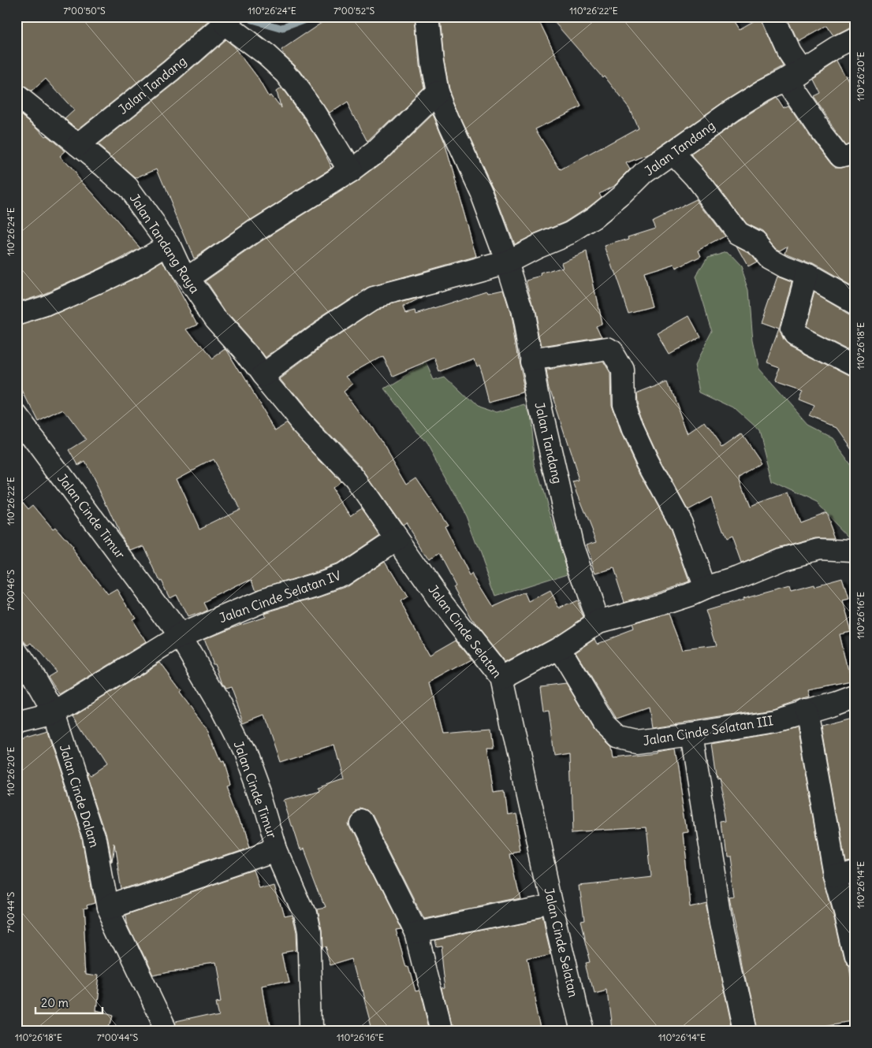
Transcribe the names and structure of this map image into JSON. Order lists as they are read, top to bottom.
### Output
{
  "streets": {
    "street": [
      "Jalan Tandang",
      "Jalan Tandang Raya",
      "Jalan Cinde Timur",
      "Jalan Cinde Selatan IV",
      "Jalan Cinde Selatan",
      "Jalan Cinde Selatan III",
      "Jalan Cinde Dalam"
    ]
  },
  "crossings": [
    ["Jalan Tandang", "Jalan Tandang Raya"],
    ["Jalan Tandang", "Jalan Cinde Selatan"],
    ["Jalan Tandang Raya", "Jalan Cinde Selatan"],
    ["Jalan Cinde Timur", "Jalan Cinde Selatan IV"],
    ["Jalan Cinde Timur", "Jalan Cinde Dalam"],
    ["Jalan Cinde Selatan IV", "Jalan Cinde Selatan"]
  ],
  "scale_bar": "20 m",
  "coordinates": [
    "7°00'50\"S",
    "110°26'24\"E",
    "7°00'52\"S",
    "110°26'22\"E",
    "110°26'20\"E",
    "110°26'18\"E",
    "7°00'46\"S",
    "110°26'16\"E",
    "110°26'14\"E",
    "7°00'44\"S"
  ]
}
